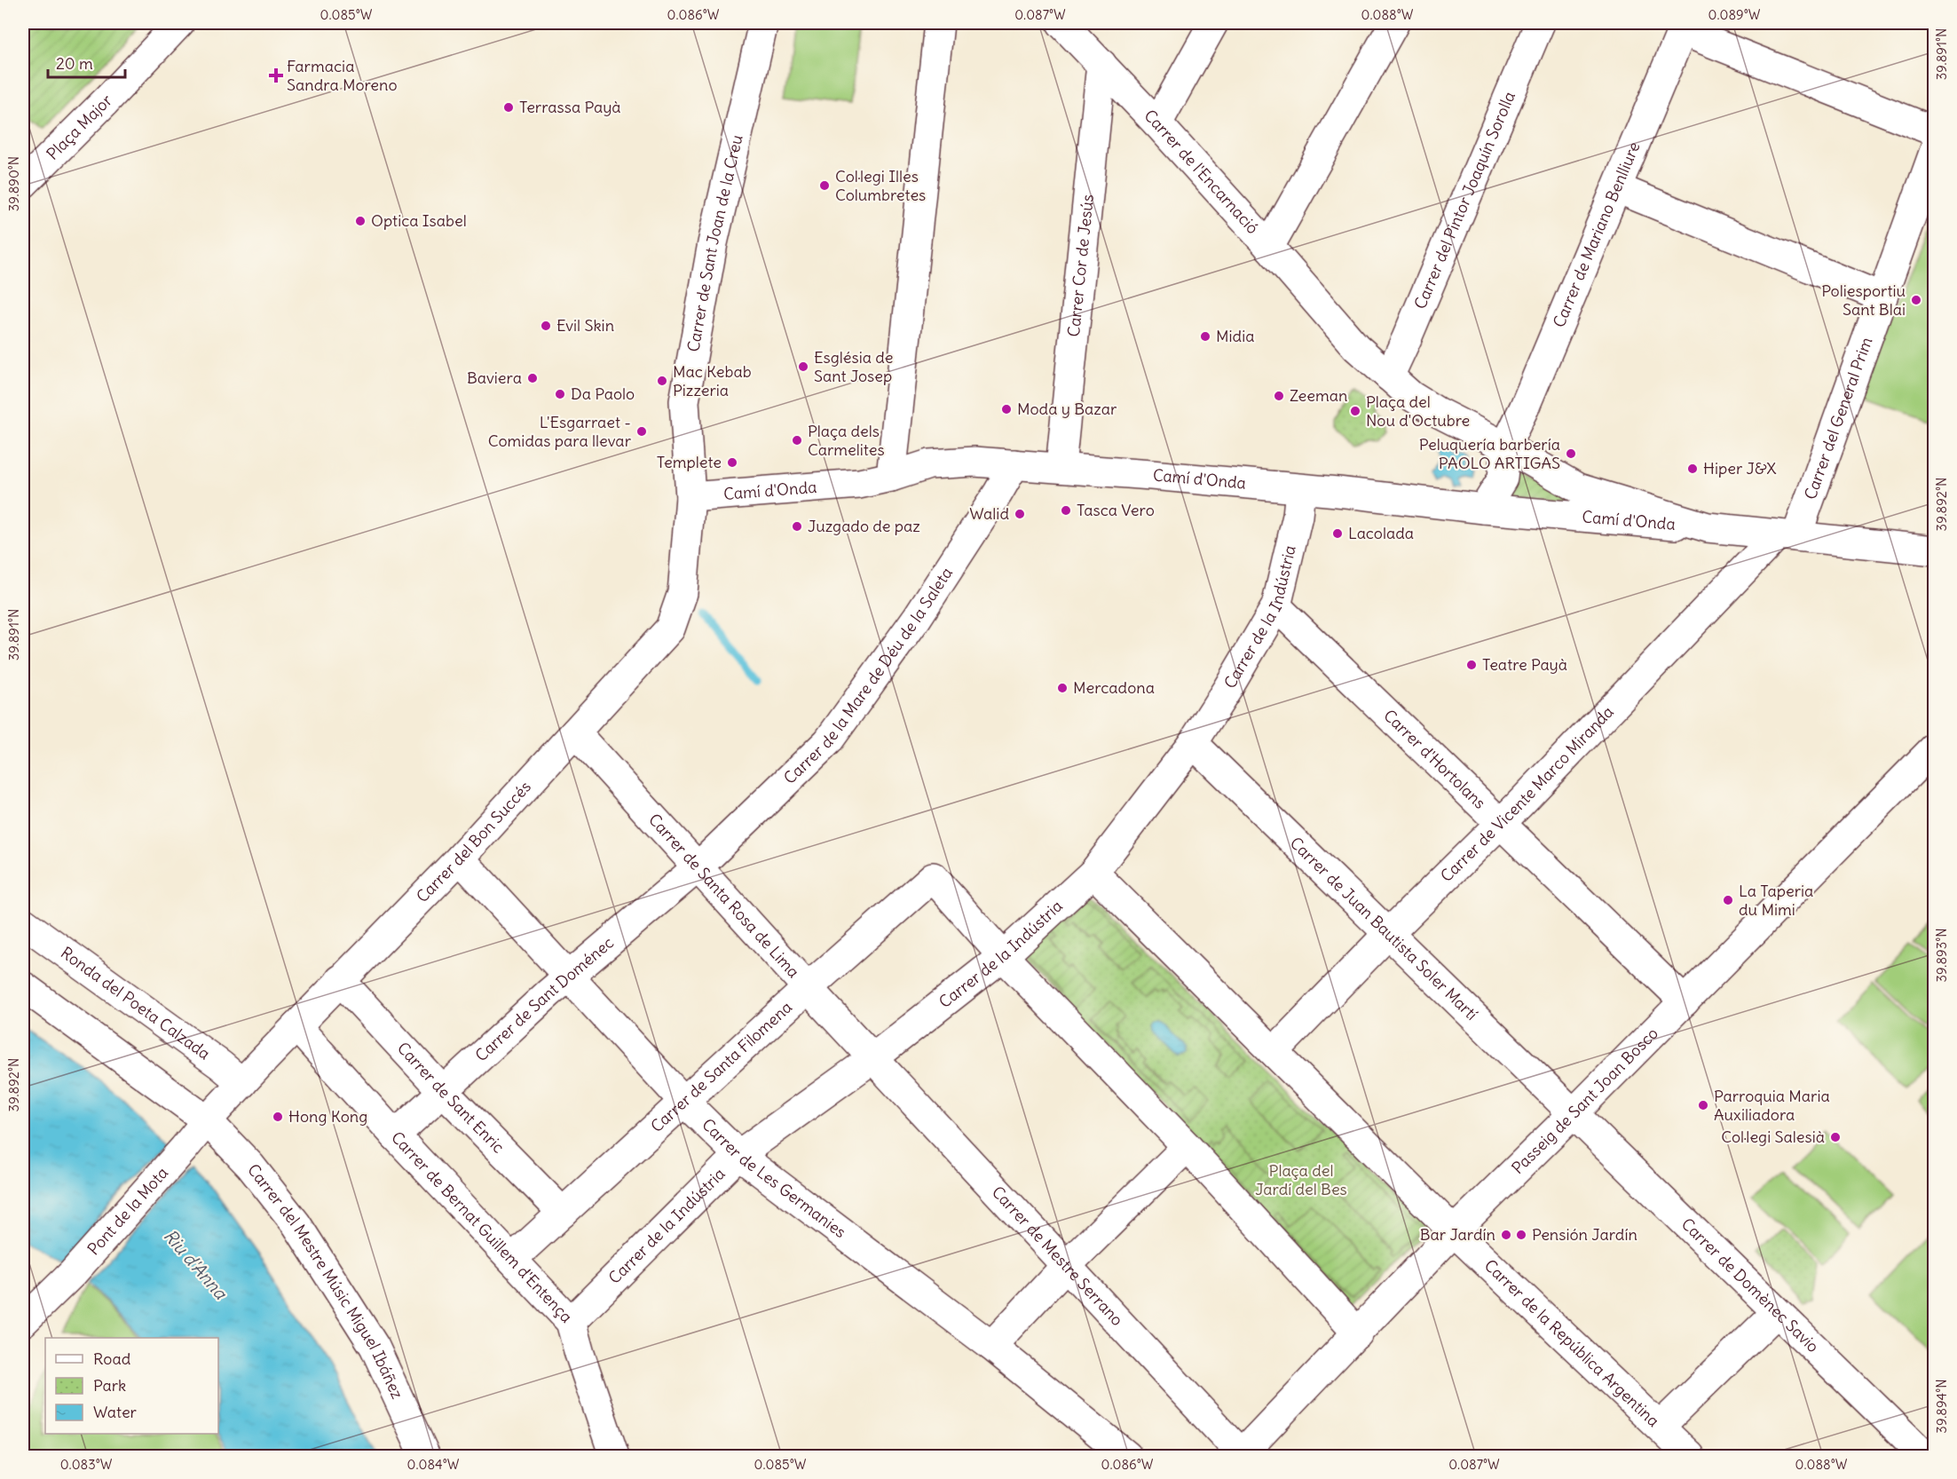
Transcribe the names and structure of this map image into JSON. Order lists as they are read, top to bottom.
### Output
{
  "streets": {
    "street": [
      "Plaça Major",
      "Carrer de l'Encarnació",
      "Carrer del Pintor Joaquín Sorolla",
      "Carrer de Mariano Benlliure",
      "Carrer de Sant Joan de la Creu",
      "Carrer Cor de Jesús",
      "Carrer del General Prim",
      "Camí d'Onda",
      "Carrer de la Indústria",
      "Carrer de la Mare de Déu de la Saleta",
      "Carrer d'Hortolans",
      "Carrer de Vicente Marco Miranda",
      "Carrer del Bon Succés",
      "Carrer de Santa Rosa de Lima",
      "Carrer de Juan Bautista Soler Martí",
      "Carrer de Sant Doménec",
      "Ronda del Poeta Calzada",
      "Carrer de Santa Filomena",
      "Carrer de Sant Enric",
      "Passeig de Sant Joan Bosco",
      "Carrer de Les Germanies",
      "Pont de la Mota",
      "Carrer de Bernat Guillem d'Entença",
      "Carrer de Mestre Serrano",
      "Carrer del Mestre Músic Miguel Ibáñez",
      "Carrer de Domènec Savio",
      "Carrer de la República Argentina"
    ]
  },
  "crossings": [
    ["Carrer de l'Encarnació", "Carrer del Pintor Joaquín Sorolla"],
    ["Carrer de l'Encarnació", "Carrer Cor de Jesús"],
    ["Carrer de Mariano Benlliure", "Camí d'Onda"],
    ["Carrer de Sant Joan de la Creu", "Camí d'Onda"],
    ["Carrer de Sant Joan de la Creu", "Carrer del Bon Succés"],
    ["Carrer Cor de Jesús", "Camí d'Onda"],
    ["Carrer del General Prim", "Camí d'Onda"],
    ["Carrer del General Prim", "Carrer de Vicente Marco Miranda"],
    ["Camí d'Onda", "Carrer de la Indústria"],
    ["Camí d'Onda", "Carrer de la Mare de Déu de la Saleta"],
    ["Camí d'Onda", "Carrer de Vicente Marco Miranda"],
    ["Camí d'Onda", "Carrer del Bon Succés"],
    ["Carrer de la Indústria", "Carrer d'Hortolans"],
    ["Carrer de la Indústria", "Carrer de Santa Rosa de Lima"],
    ["Carrer de la Indústria", "Carrer de Juan Bautista Soler Martí"],
    ["Carrer de la Indústria", "Carrer de Santa Filomena"],
    ["Carrer de la Indústria", "Carrer de Les Germanies"],
    ["Carrer de la Indústria", "Carrer de Bernat Guillem d'Entença"],
    ["Carrer de la Indústria", "Carrer de Mestre Serrano"],
    ["Carrer de la Mare de Déu de la Saleta", "Carrer de Santa Rosa de Lima"],
    ["Carrer de la Mare de Déu de la Saleta", "Carrer de Sant Doménec"],
    ["Carrer d'Hortolans", "Carrer de Vicente Marco Miranda"],
    ["Carrer d'Hortolans", "Passeig de Sant Joan Bosco"],
    ["Carrer de Vicente Marco Miranda", "Carrer de Juan Bautista Soler Martí"],
    ["Carrer del Bon Succés", "Carrer de Santa Rosa de Lima"],
    ["Carrer del Bon Succés", "Ronda del Poeta Calzada"],
    ["Carrer del Bon Succés", "Carrer de Sant Enric"],
    ["Carrer del Bon Succés", "Carrer de Les Germanies"],
    ["Carrer del Bon Succés", "Pont de la Mota"],
    ["Carrer del Bon Succés", "Carrer de Bernat Guillem d'Entença"],
    ["Carrer del Bon Succés", "Carrer del Mestre Músic Miguel Ibáñez"],
    ["Carrer de Santa Rosa de Lima", "Carrer de Sant Doménec"],
    ["Carrer de Santa Rosa de Lima", "Carrer de Santa Filomena"],
    ["Carrer de Santa Rosa de Lima", "Carrer de Mestre Serrano"],
    ["Carrer de Juan Bautista Soler Martí", "Passeig de Sant Joan Bosco"],
    ["Carrer de Juan Bautista Soler Martí", "Carrer de Domènec Savio"],
    ["Carrer de Sant Doménec", "Carrer de Sant Enric"],
    ["Carrer de Sant Doménec", "Carrer de Les Germanies"],
    ["Carrer de Sant Doménec", "Carrer de Bernat Guillem d'Entença"],
    ["Carrer de Santa Filomena", "Carrer de Sant Enric"],
    ["Carrer de Santa Filomena", "Carrer de Les Germanies"],
    ["Carrer de Santa Filomena", "Carrer de Bernat Guillem d'Entença"],
    ["Passeig de Sant Joan Bosco", "Carrer de Mestre Serrano"],
    ["Passeig de Sant Joan Bosco", "Carrer de Domènec Savio"],
    ["Passeig de Sant Joan Bosco", "Carrer de la República Argentina"]
  ],
  "water": ["Riu d'Anna"],
  "parks": ["Plaça del Jardí del Bes"],
  "places": {
    "health": ["Farmacia Sandra Moreno"],
    "other": [
      "Terrassa Payà",
      "Col·legi Illes Columbretes",
      "Optica Isabel",
      "Poliesportiu Sant Blai",
      "Evil Skin",
      "Midia",
      "Església de Sant Josep",
      "Baviera",
      "Mac Kebab Pizzeria",
      "Da Paolo",
      "Zeeman",
      "Moda y Bazar",
      "Plaça del Nou d'Octubre",
      "L'Esgarraet - Comidas para llevar",
      "Plaça dels Carmelites",
      "Peluquería barbería PAOLO ARTIGAS",
      "Templete",
      "Hiper J&X",
      "Tasca Vero",
      "Walid",
      "Juzgado de paz",
      "Lacolada",
      "Teatre Payà",
      "Mercadona",
      "La Taperia du Mimi",
      "Parroquia Maria Auxiliadora",
      "Hong Kong",
      "Col·legi Salesià",
      "Bar Jardín",
      "Pensión Jardín"
    ]
  },
  "legend": ["Road", "Park", "Water"],
  "scale_bar": "20 m",
  "coordinates": [
    "0.085°W",
    "0.086°W",
    "0.087°W",
    "0.088°W",
    "0.089°W",
    "39.891°N",
    "39.890°N",
    "39.892°N",
    "39.893°N",
    "39.894°N",
    "0.083°W",
    "0.084°W"
  ]
}
